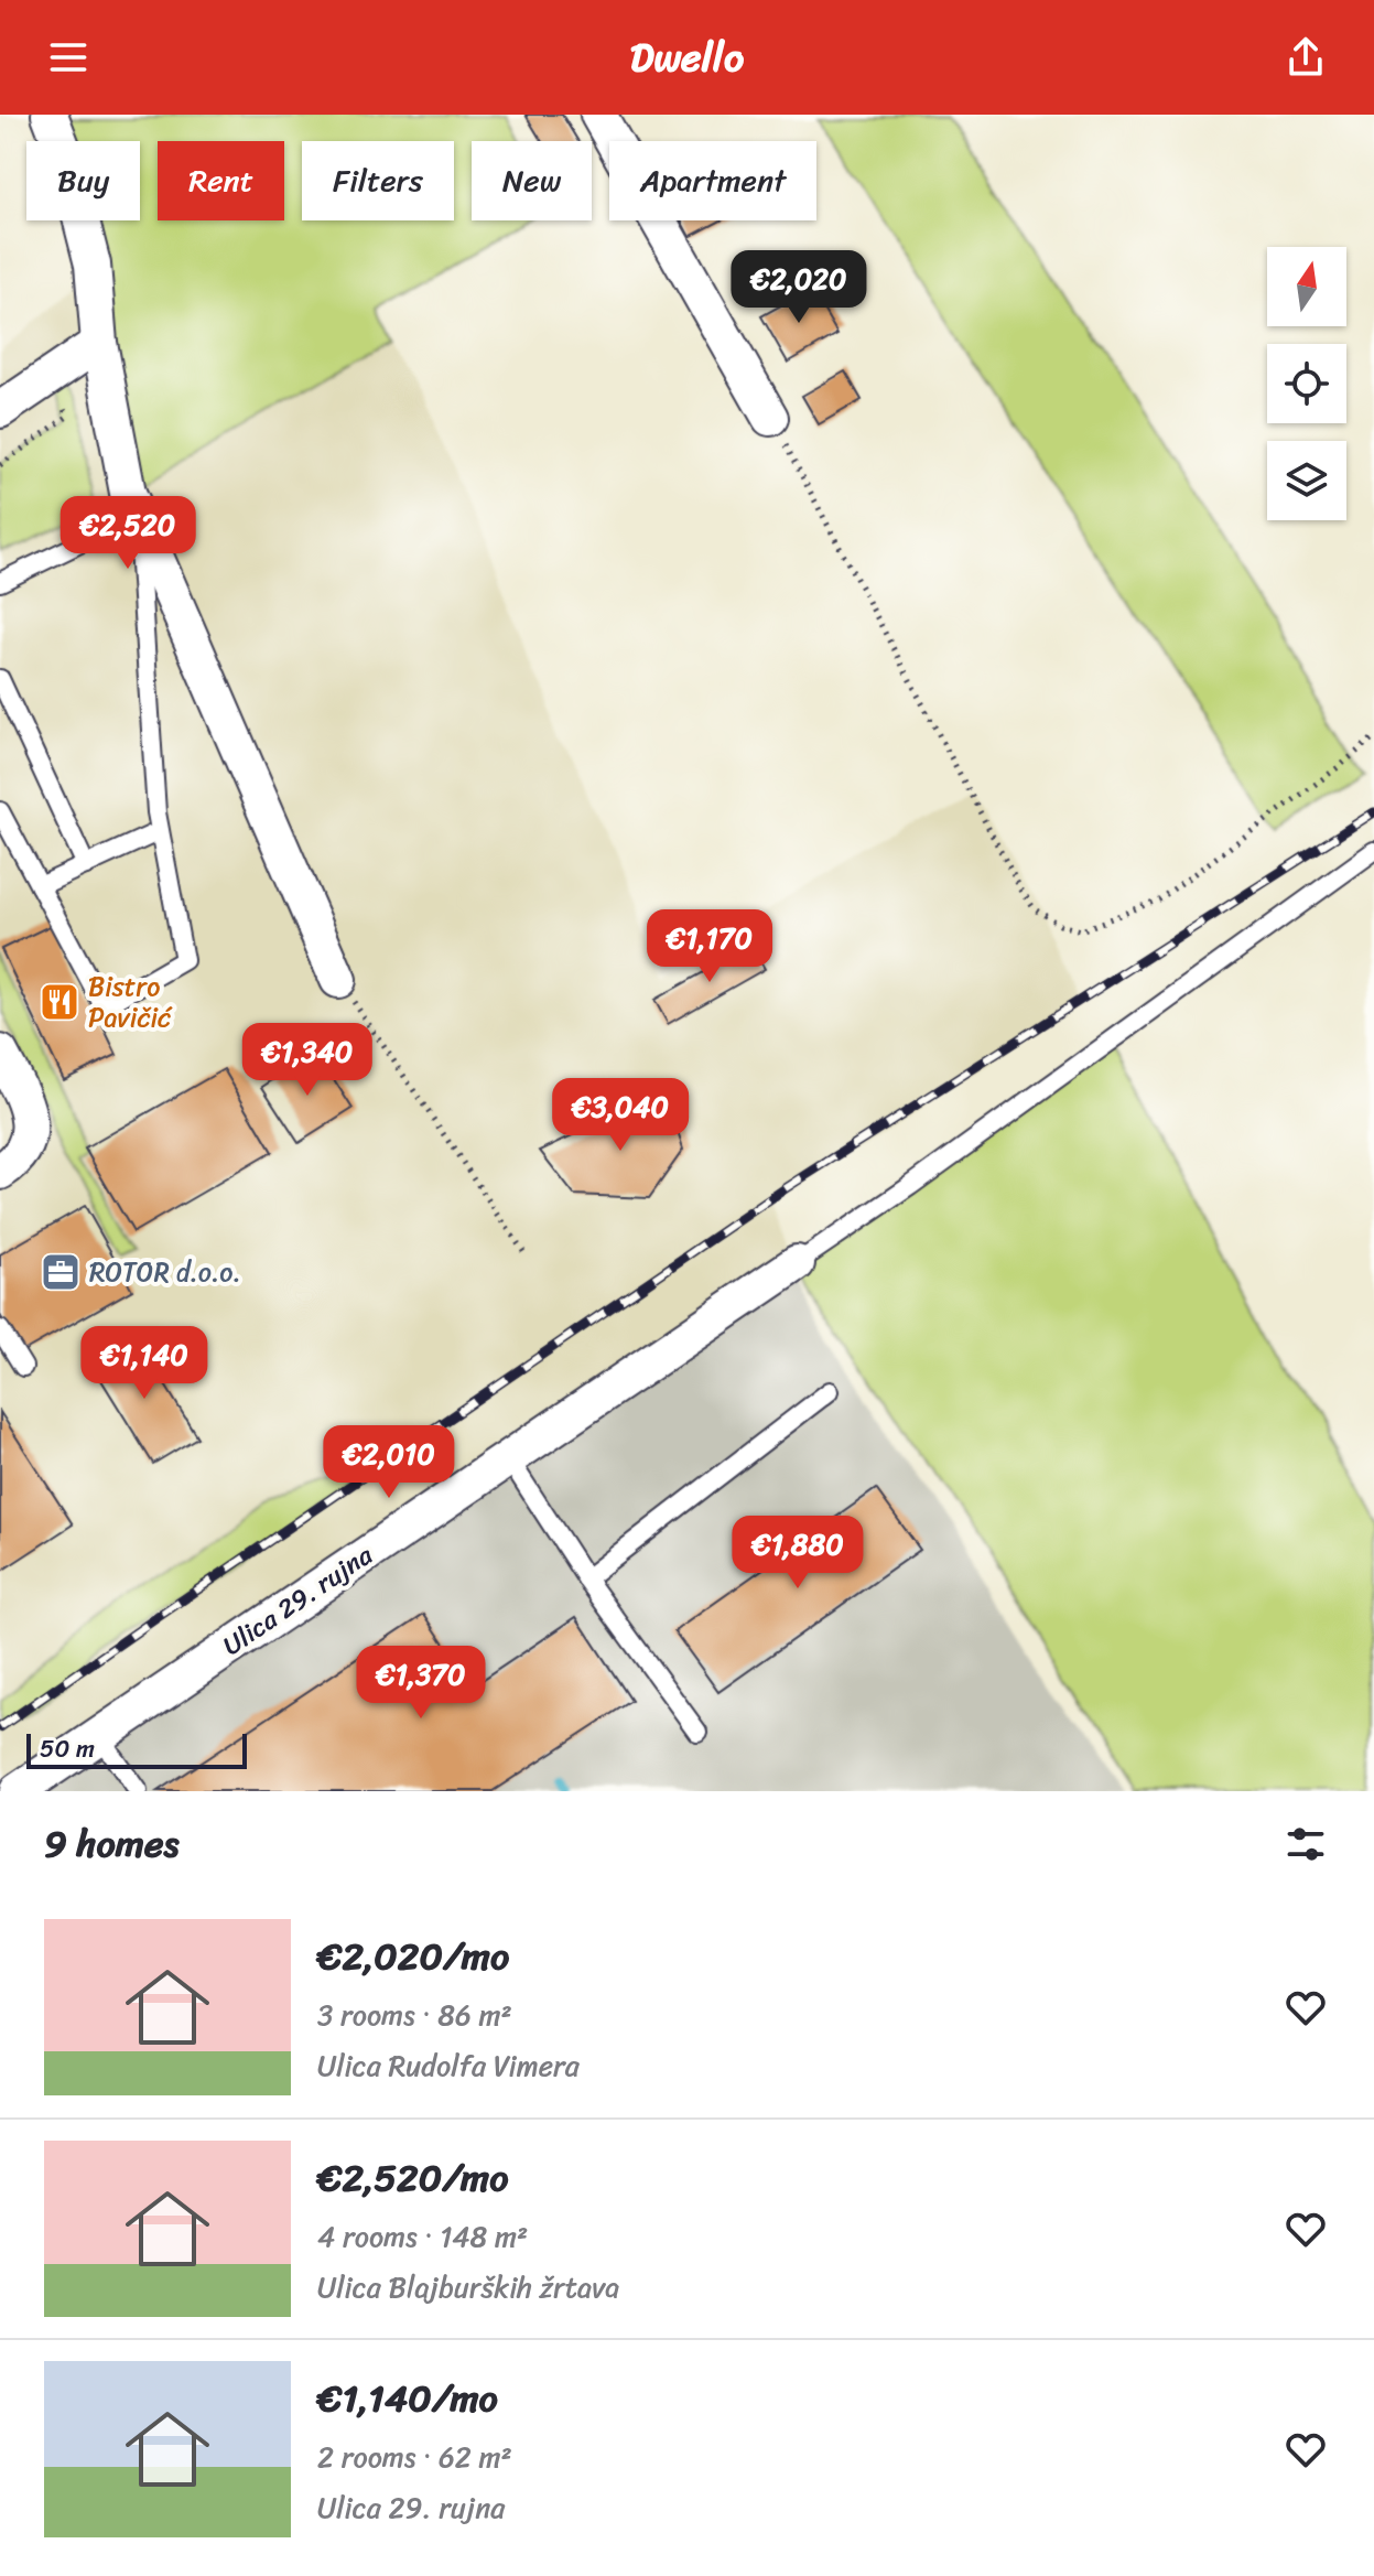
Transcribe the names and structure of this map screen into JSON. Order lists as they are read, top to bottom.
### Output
{
  "streets": {
    "street": ["Ulica 29. rujna"]
  },
  "places": {
    "restaurant": ["Bistro Pavičić"],
    "office": ["ROTOR d.o.o."]
  },
  "scale_bar": "50 m",
  "north": "top",
  "page": {
    "header": "Dwello",
    "chip": [
      "Buy",
      "Rent",
      "Filters",
      "New",
      "Apartment"
    ],
    "price": [
      "€2,020",
      "€2,520",
      "€1,170",
      "€1,340",
      "€3,040",
      "€1,140",
      "€2,010",
      "€1,880",
      "€1,370"
    ],
    "scale": "50 m",
    "heading": "9 homes",
    "list": [
      {
        "name": "€2,020/mo",
        "note": "3 rooms · 86 m² · Ulica Rudolfa Vimera"
      },
      {
        "name": "€2,520/mo",
        "note": "4 rooms · 148 m² · Ulica Blajburških žrtava"
      },
      {
        "name": "€1,140/mo",
        "note": "2 rooms · 62 m² · Ulica 29. rujna"
      }
    ]
  }
}
